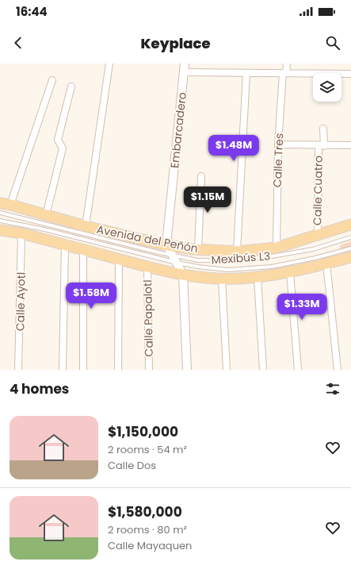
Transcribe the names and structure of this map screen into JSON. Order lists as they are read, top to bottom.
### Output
{
  "streets": {
    "main road": ["Avenida del Peñón"],
    "street": [
      "Embarcadero",
      "Calle Tres",
      "Calle Cuatro",
      "Calle Ayotl",
      "Calle Papalotl"
    ],
    "lane": ["Mexibús L3"]
  },
  "crossings": [
    ["Embarcadero", "Avenida del Peñón"],
    ["Calle Tres", "Avenida del Peñón"],
    ["Calle Cuatro", "Avenida del Peñón"],
    ["Avenida del Peñón", "Calle Ayotl"],
    ["Avenida del Peñón", "Calle Papalotl"]
  ],
  "page": {
    "status": "16:44",
    "header": "Keyplace",
    "price": [
      "$1.48M",
      "$1.15M",
      "$1.58M",
      "$1.33M"
    ],
    "heading": "4 homes",
    "list": [
      {
        "name": "$1,150,000",
        "note": "2 rooms · 54 m² · Calle Dos"
      },
      {
        "name": "$1,580,000",
        "note": "2 rooms · 80 m² · Calle Mayaquen"
      }
    ]
  }
}
